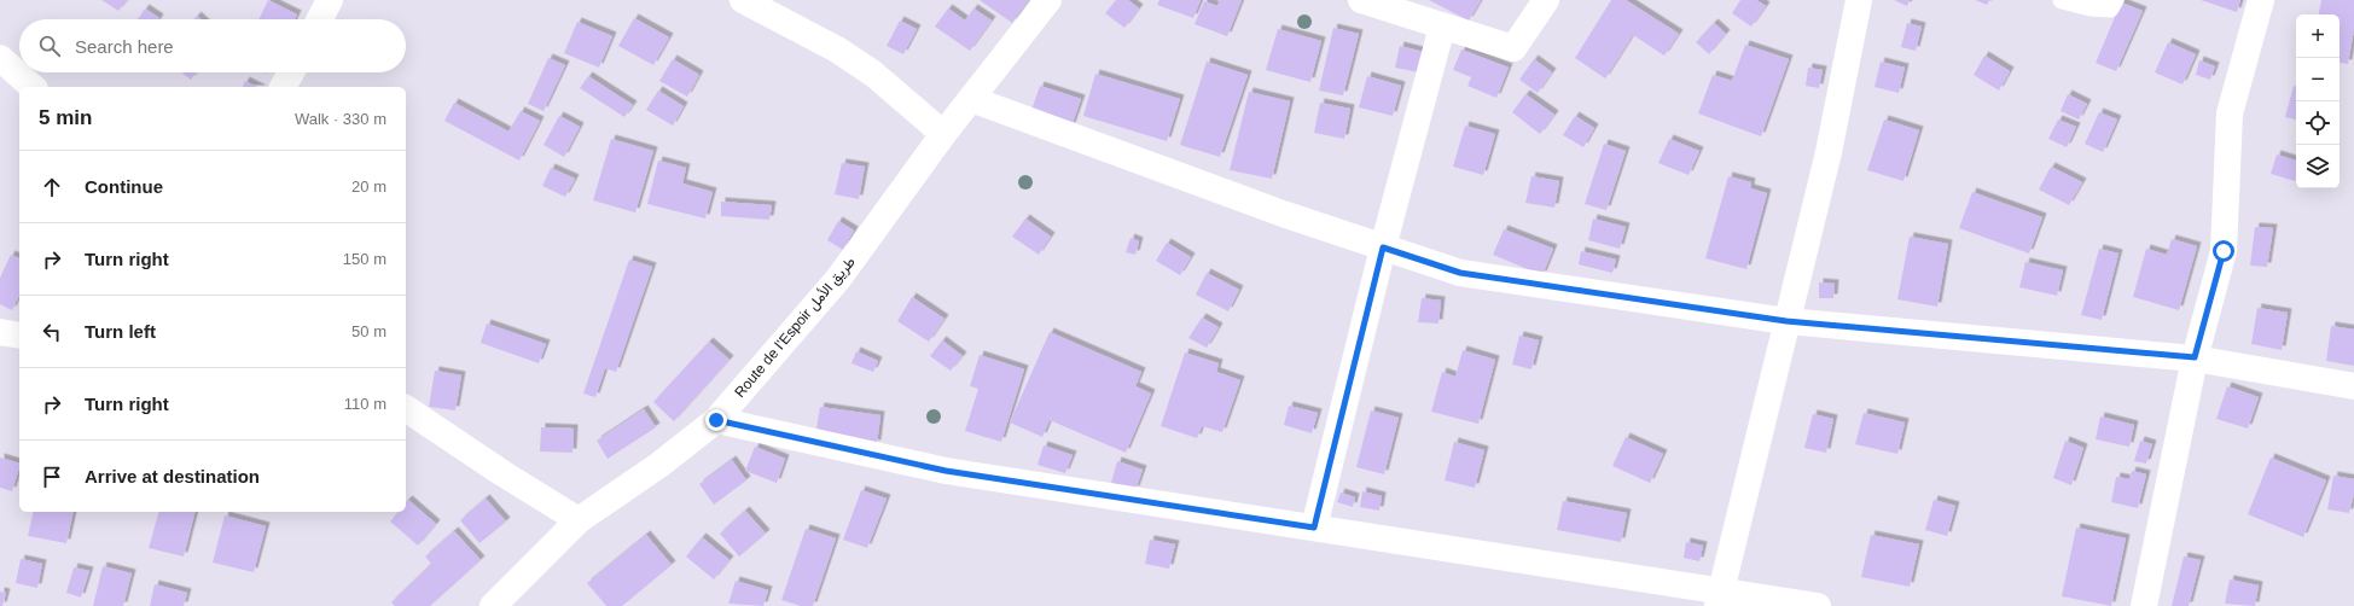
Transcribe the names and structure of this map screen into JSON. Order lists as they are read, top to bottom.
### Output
{
  "streets": {
    "main road": ["Route de l’Espoir طريق الأمل"]
  },
  "page": {
    "map_buttons": ["+", "−"],
    "search": "Search here",
    "heading": ["5 min", "Walk · 330 m"],
    "list": [
      ["Continue", "20 m"],
      ["Turn right", "150 m"],
      ["Turn left", "50 m"],
      ["Turn right", "110 m"],
      "Arrive at destination"
    ]
  }
}
